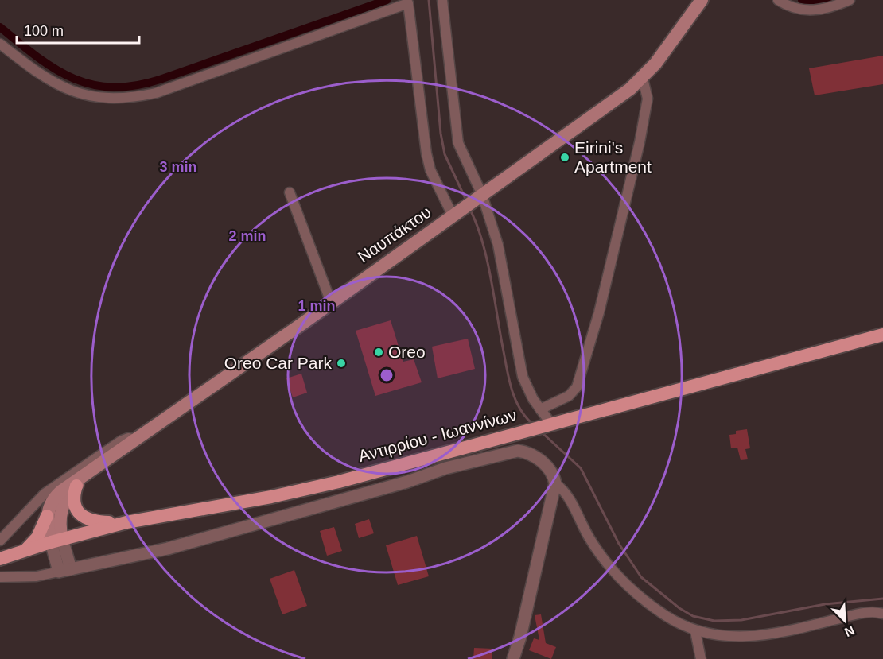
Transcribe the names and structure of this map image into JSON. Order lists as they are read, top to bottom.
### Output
{
  "streets": {
    "main road": ["Ναυπάκτου", "Αντιρρίου - Ιωαννίνων"]
  },
  "crossings": [
    ["Ναυπάκτου", "Αντιρρίου - Ιωαννίνων"]
  ],
  "places": ["Eirini's Apartment", "Oreo", "Oreo Car Park"],
  "scale_bar": "100 m",
  "north": "bottom right",
  "rings": ["3 min", "2 min", "1 min"]
}
